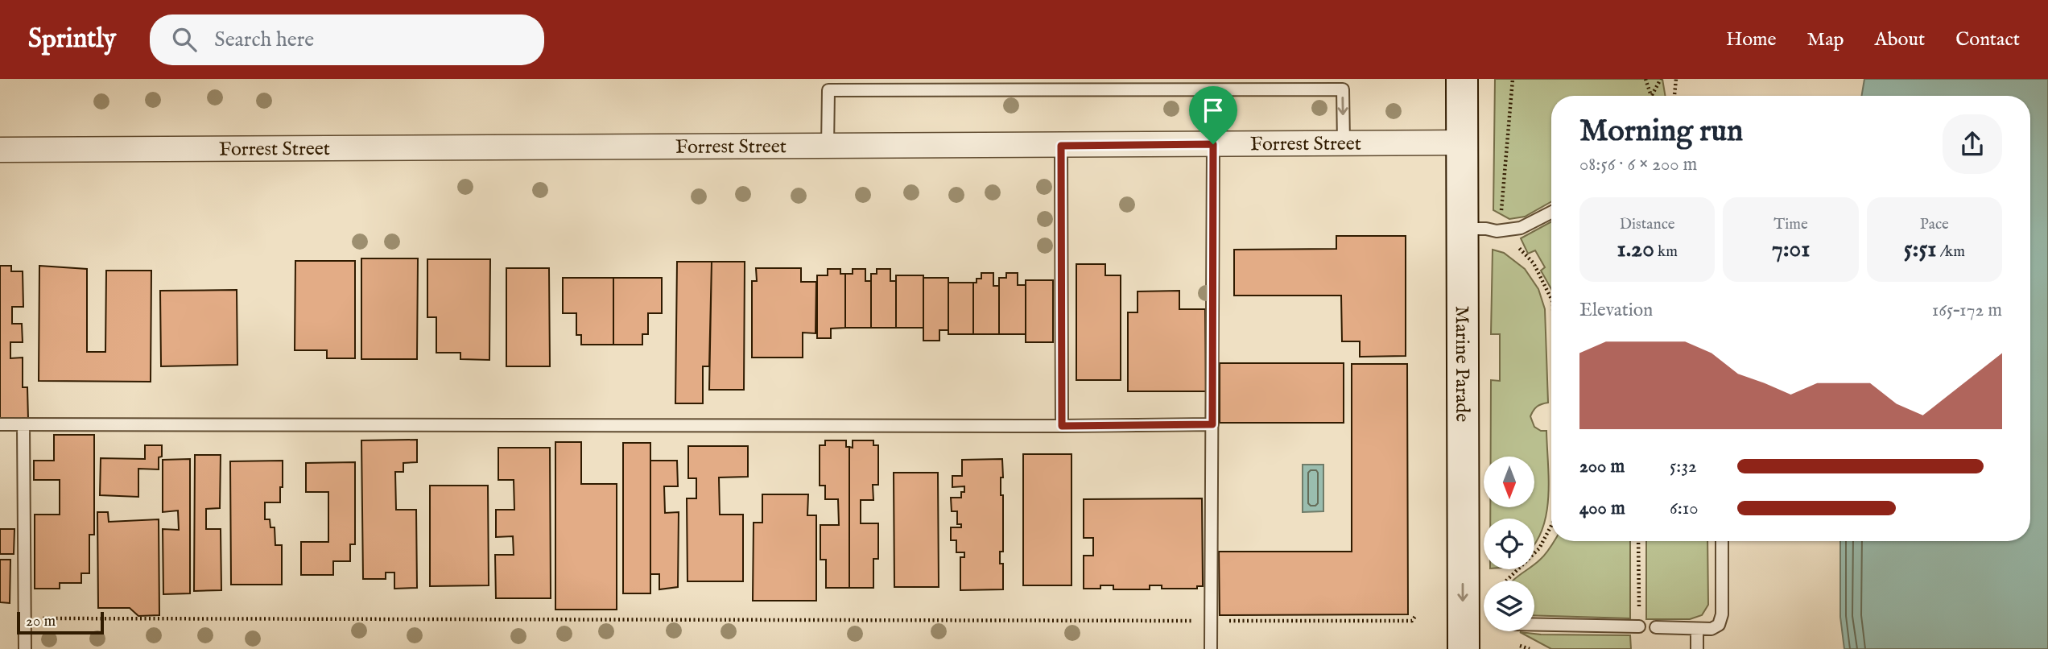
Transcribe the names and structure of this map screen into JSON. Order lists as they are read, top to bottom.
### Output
{
  "streets": {
    "main road": ["Marine Parade"],
    "street": ["Forrest Street"]
  },
  "crossings": [
    ["Forrest Street", "Marine Parade"]
  ],
  "scale_bar": "20 m",
  "north": "bottom",
  "page": {
    "header": "Sprintly",
    "search": "Search here",
    "nav": [
      "Home",
      "Map",
      "About",
      "Contact"
    ],
    "heading": ["Morning run", "08:56 · 6 × 200 m"],
    "stats": [
      ["Distance", "1.20 km"],
      ["Time", "7:01"],
      ["Pace", "5:51 /km"]
    ],
    "chart": ["Elevation", "165–172 m"],
    "list": [
      {
        "name": "200 m",
        "note": "5:32"
      },
      {
        "name": "400 m",
        "note": "6:10"
      }
    ],
    "scale": "20 m"
  }
}
